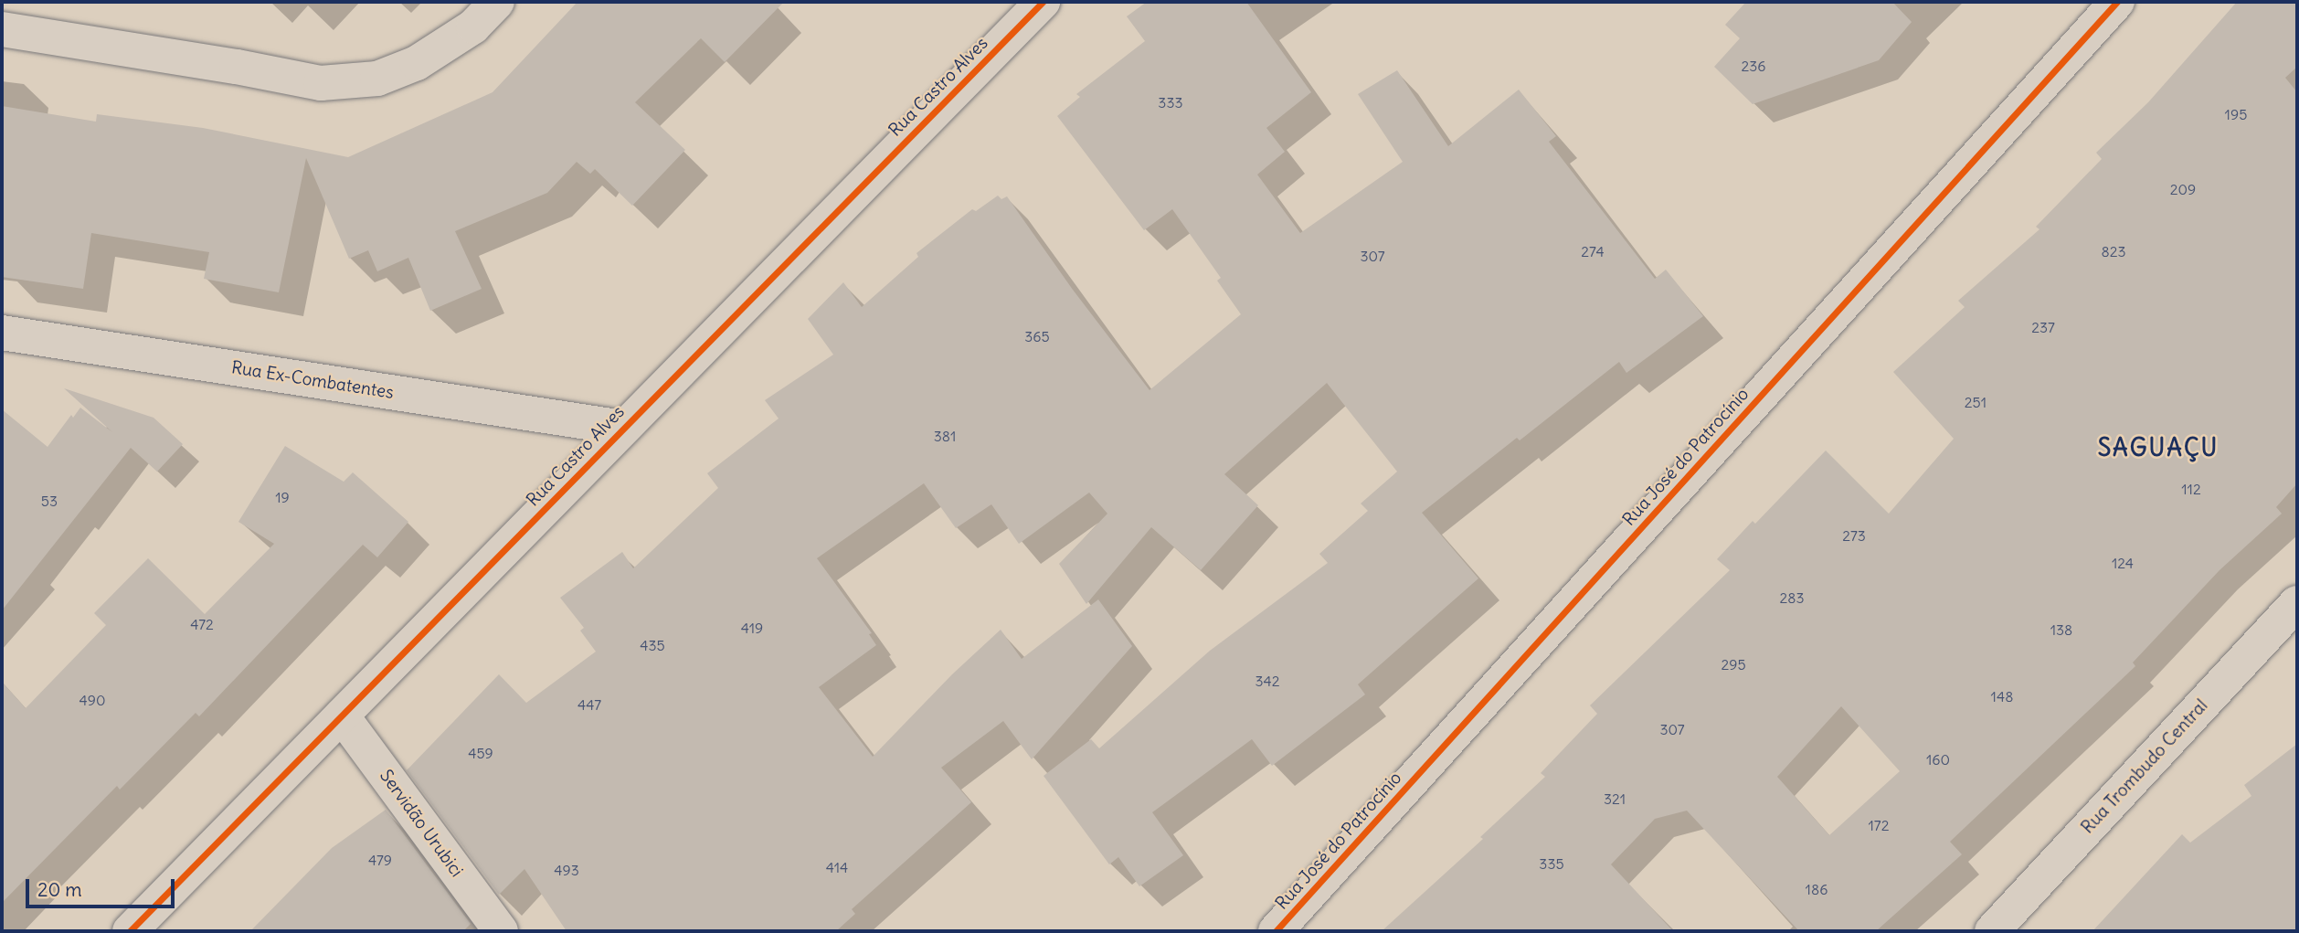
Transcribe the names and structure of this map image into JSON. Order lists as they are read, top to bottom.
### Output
{
  "streets": {
    "street": [
      "Rua Castro Alves",
      "Rua Ex-Combatentes",
      "Rua José do Patrocínio",
      "Rua Trombudo Central",
      "Servidão Urubici"
    ]
  },
  "crossings": [
    ["Rua Castro Alves", "Rua Ex-Combatentes"],
    ["Rua Castro Alves", "Servidão Urubici"]
  ],
  "districts": ["SAGUAÇU"],
  "house_numbers": [
    "236",
    "333",
    "195",
    "209",
    "274",
    "823",
    "307",
    "237",
    "365",
    "251",
    "381",
    "112",
    "19",
    "53",
    "273",
    "124",
    "283",
    "472",
    "419",
    "138",
    "435",
    "295",
    "342",
    "148",
    "490",
    "447",
    "307",
    "459",
    "160",
    "321",
    "172",
    "479",
    "335",
    "414",
    "493",
    "186"
  ],
  "scale_bar": "20 m"
}
